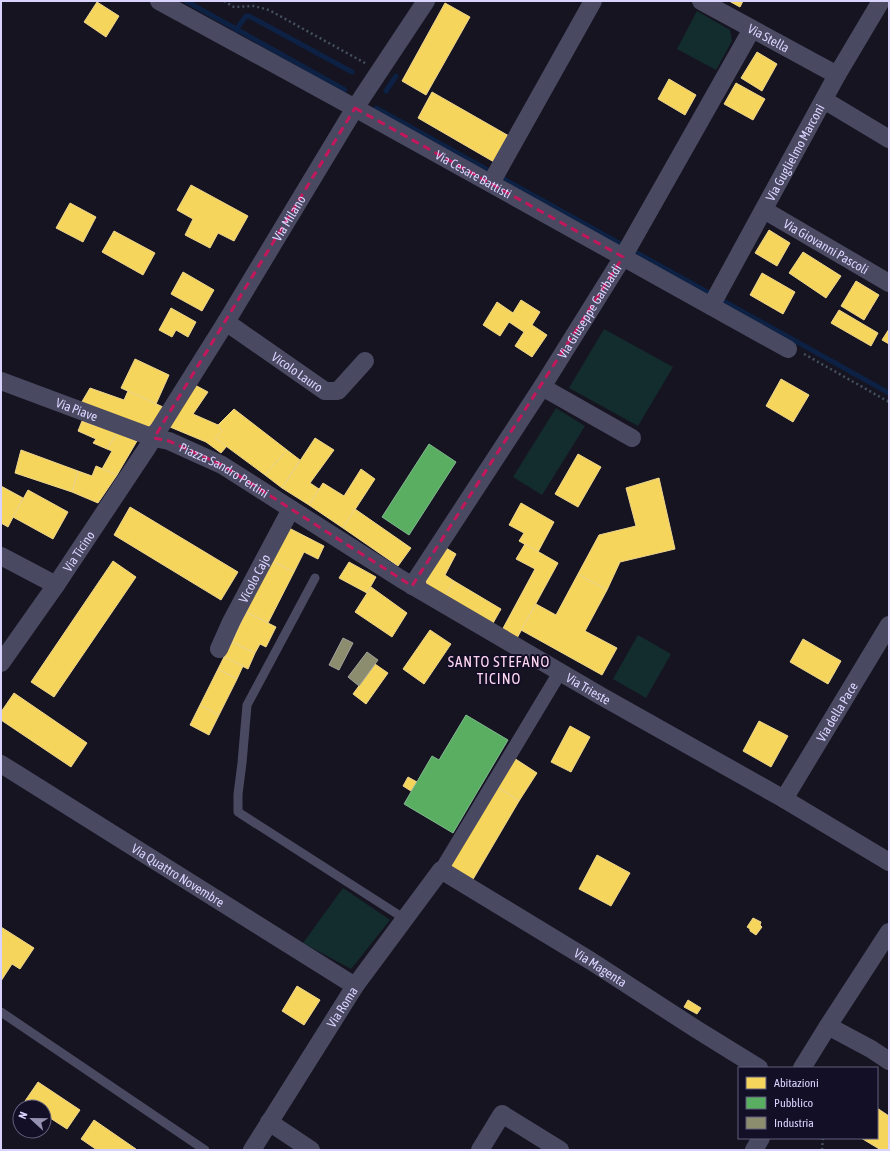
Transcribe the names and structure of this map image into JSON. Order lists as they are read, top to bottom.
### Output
{
  "streets": {
    "street": [
      "Via Stella",
      "Via Guglielmo Marconi",
      "Via Cesare Battisti",
      "Via Milano",
      "Via Giovanni Pascoli",
      "Via Giuseppe Garibaldi",
      "Vicolo Lauro",
      "Via Piave",
      "Piazza Sandro Pertini",
      "Via Ticino",
      "Vicolo Cajo",
      "Via Trieste",
      "Via della Pace",
      "Via Quattro Novembre",
      "Via Magenta",
      "Via Roma"
    ]
  },
  "crossings": [
    ["Via Stella", "Via Guglielmo Marconi"],
    ["Via Stella", "Via Giuseppe Garibaldi"],
    ["Via Guglielmo Marconi", "Via Cesare Battisti"],
    ["Via Guglielmo Marconi", "Via Giovanni Pascoli"],
    ["Via Cesare Battisti", "Via Milano"],
    ["Via Cesare Battisti", "Via Giuseppe Garibaldi"],
    ["Via Milano", "Vicolo Lauro"],
    ["Via Milano", "Via Piave"],
    ["Via Milano", "Piazza Sandro Pertini"],
    ["Via Milano", "Via Ticino"],
    ["Via Giuseppe Garibaldi", "Via Trieste"],
    ["Via Piave", "Piazza Sandro Pertini"],
    ["Via Piave", "Via Ticino"],
    ["Piazza Sandro Pertini", "Via Ticino"],
    ["Piazza Sandro Pertini", "Vicolo Cajo"],
    ["Piazza Sandro Pertini", "Via Trieste"],
    ["Vicolo Cajo", "Via Trieste"],
    ["Via Trieste", "Via della Pace"],
    ["Via Quattro Novembre", "Via Roma"],
    ["Via Magenta", "Via Roma"]
  ],
  "districts": ["SANTO STEFANO TICINO"],
  "legend": ["Abitazioni", "Pubblico", "Industria"],
  "north": "left"
}
